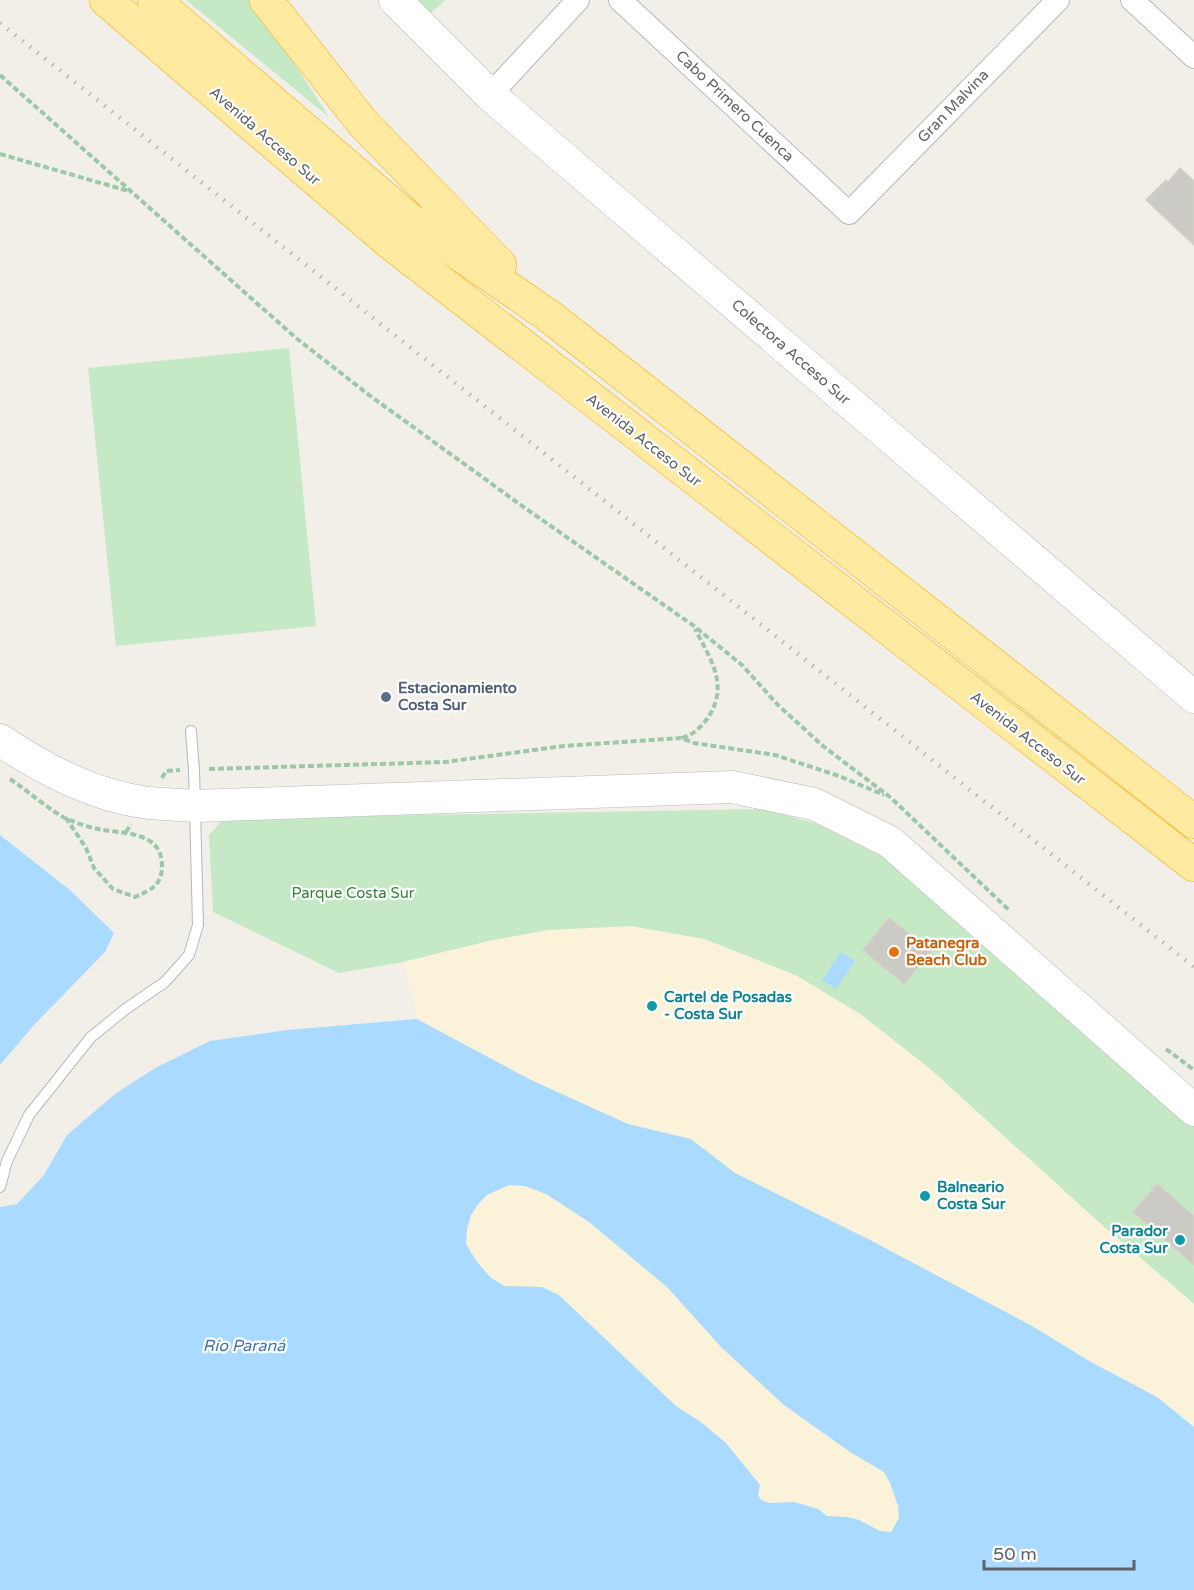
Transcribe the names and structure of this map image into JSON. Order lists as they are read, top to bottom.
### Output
{
  "streets": {
    "highway": ["Avenida Acceso Sur"],
    "main road": ["Colectora Acceso Sur"],
    "street": ["Cabo Primero Cuenca", "Gran Malvina"]
  },
  "crossings": [
    ["Cabo Primero Cuenca", "Gran Malvina"]
  ],
  "water": ["Río Paraná"],
  "parks": ["Parque Costa Sur"],
  "places": [
    "Estacionamiento Costa Sur",
    "Patanegra Beach Club",
    "Cartel de Posadas - Costa Sur",
    "Balneario Costa Sur",
    "Parador Costa Sur"
  ],
  "scale_bar": "50 m"
}
